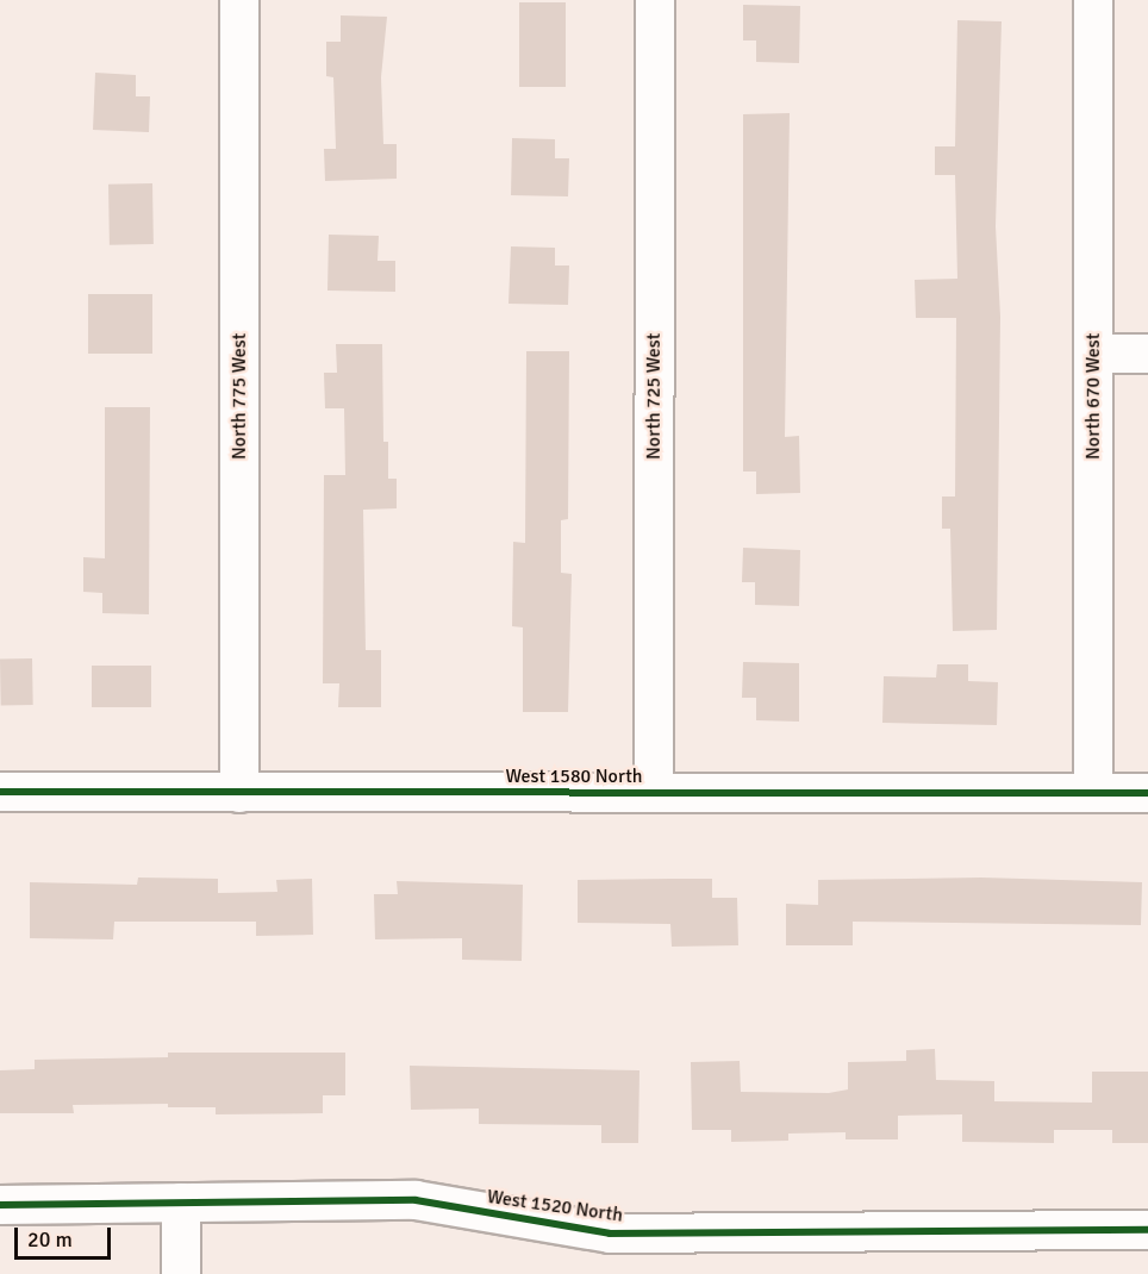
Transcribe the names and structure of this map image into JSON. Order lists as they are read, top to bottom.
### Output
{
  "streets": {
    "street": [
      "North 775 West",
      "North 725 West",
      "North 670 West",
      "West 1580 North",
      "West 1520 North"
    ]
  },
  "crossings": [
    ["North 775 West", "West 1580 North"],
    ["North 725 West", "West 1580 North"],
    ["North 670 West", "West 1580 North"]
  ],
  "scale_bar": "20 m"
}
